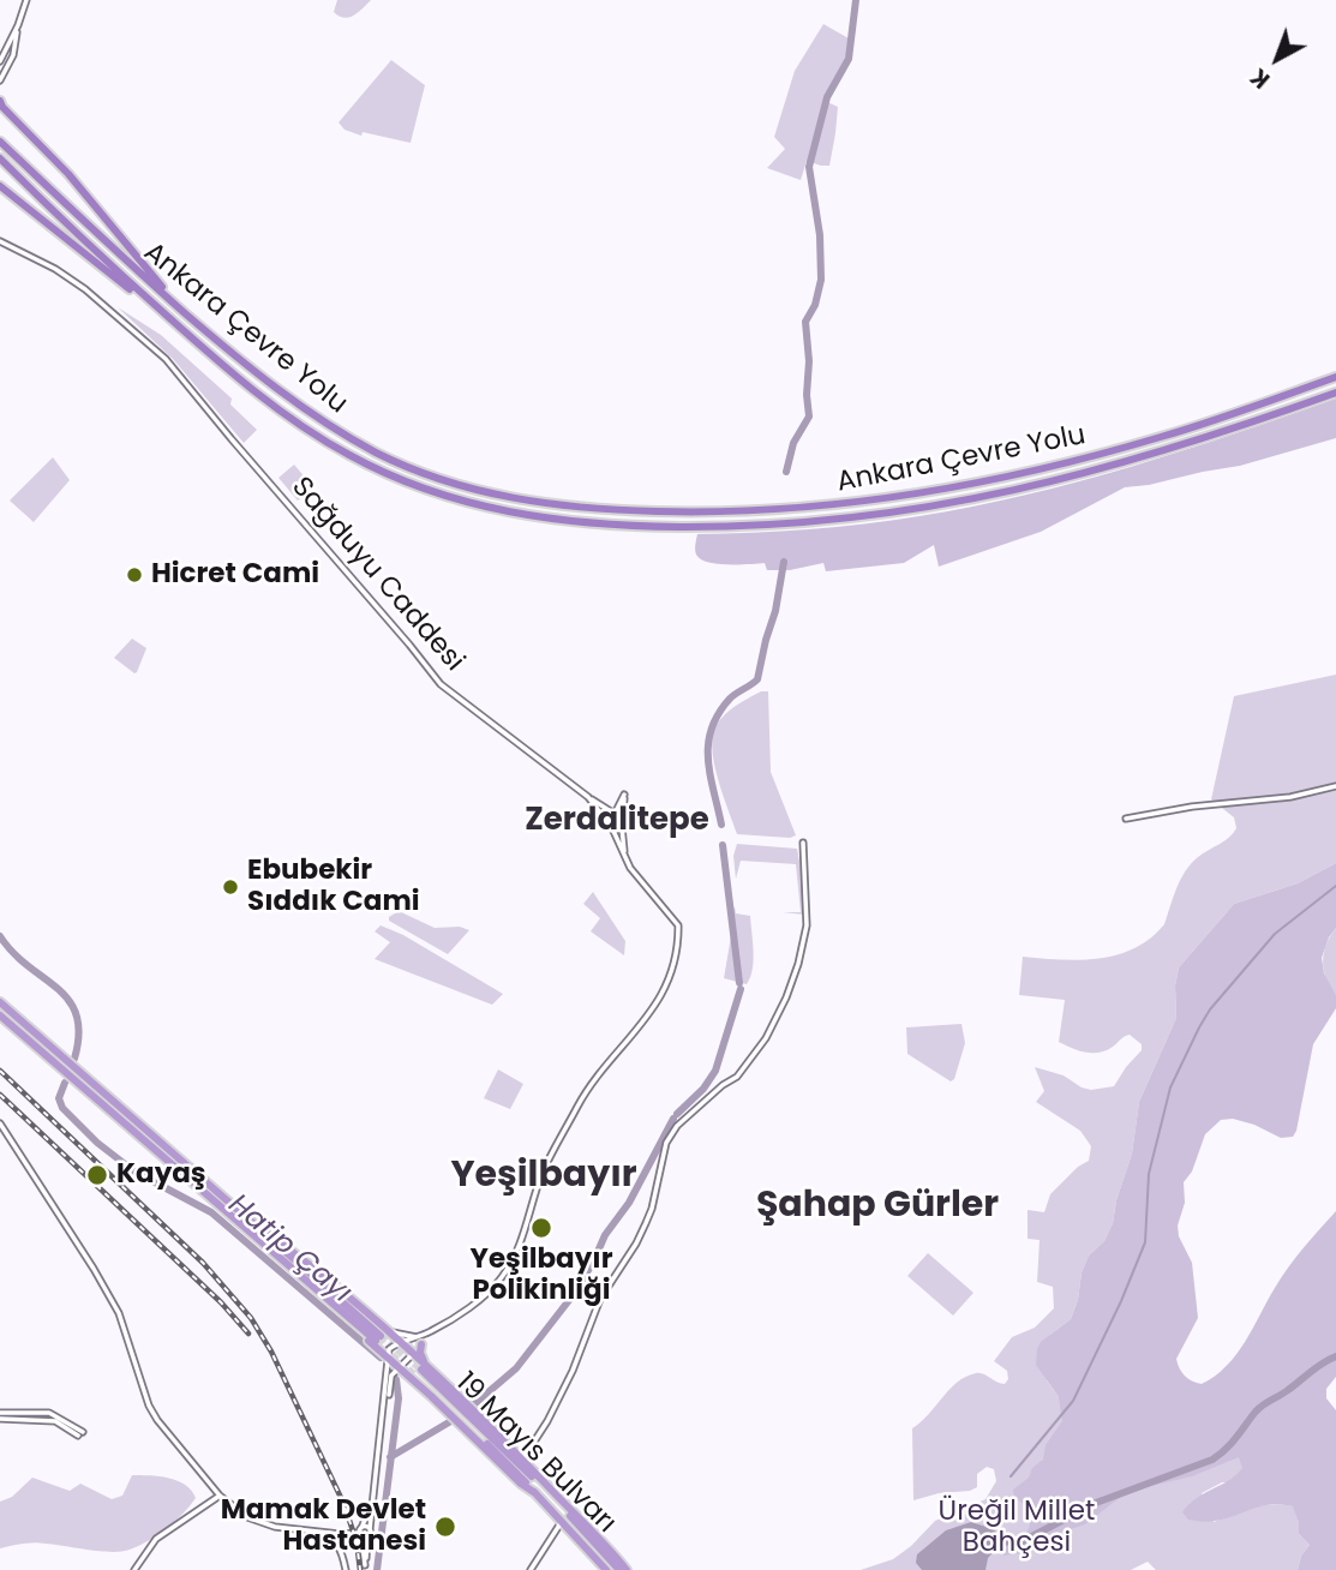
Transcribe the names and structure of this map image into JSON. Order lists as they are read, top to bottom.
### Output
{
  "streets": {
    "highway": ["Ankara Çevre Yolu", "19 Mayıs Bulvarı"],
    "street": ["Sağduyu Caddesi"]
  },
  "districts": ["Zerdalitepe", "Yeşilbayır", "Şahap Gürler"],
  "water": ["Hatip Çayı"],
  "parks": ["Üreğil Millet Bahçesi"],
  "places": [
    "Hicret Cami",
    "Ebubekir Sıddık Cami",
    "Kayaş",
    "Yeşilbayır Polikinliği",
    "Mamak Devlet Hastanesi"
  ],
  "north": "bottom left"
}
